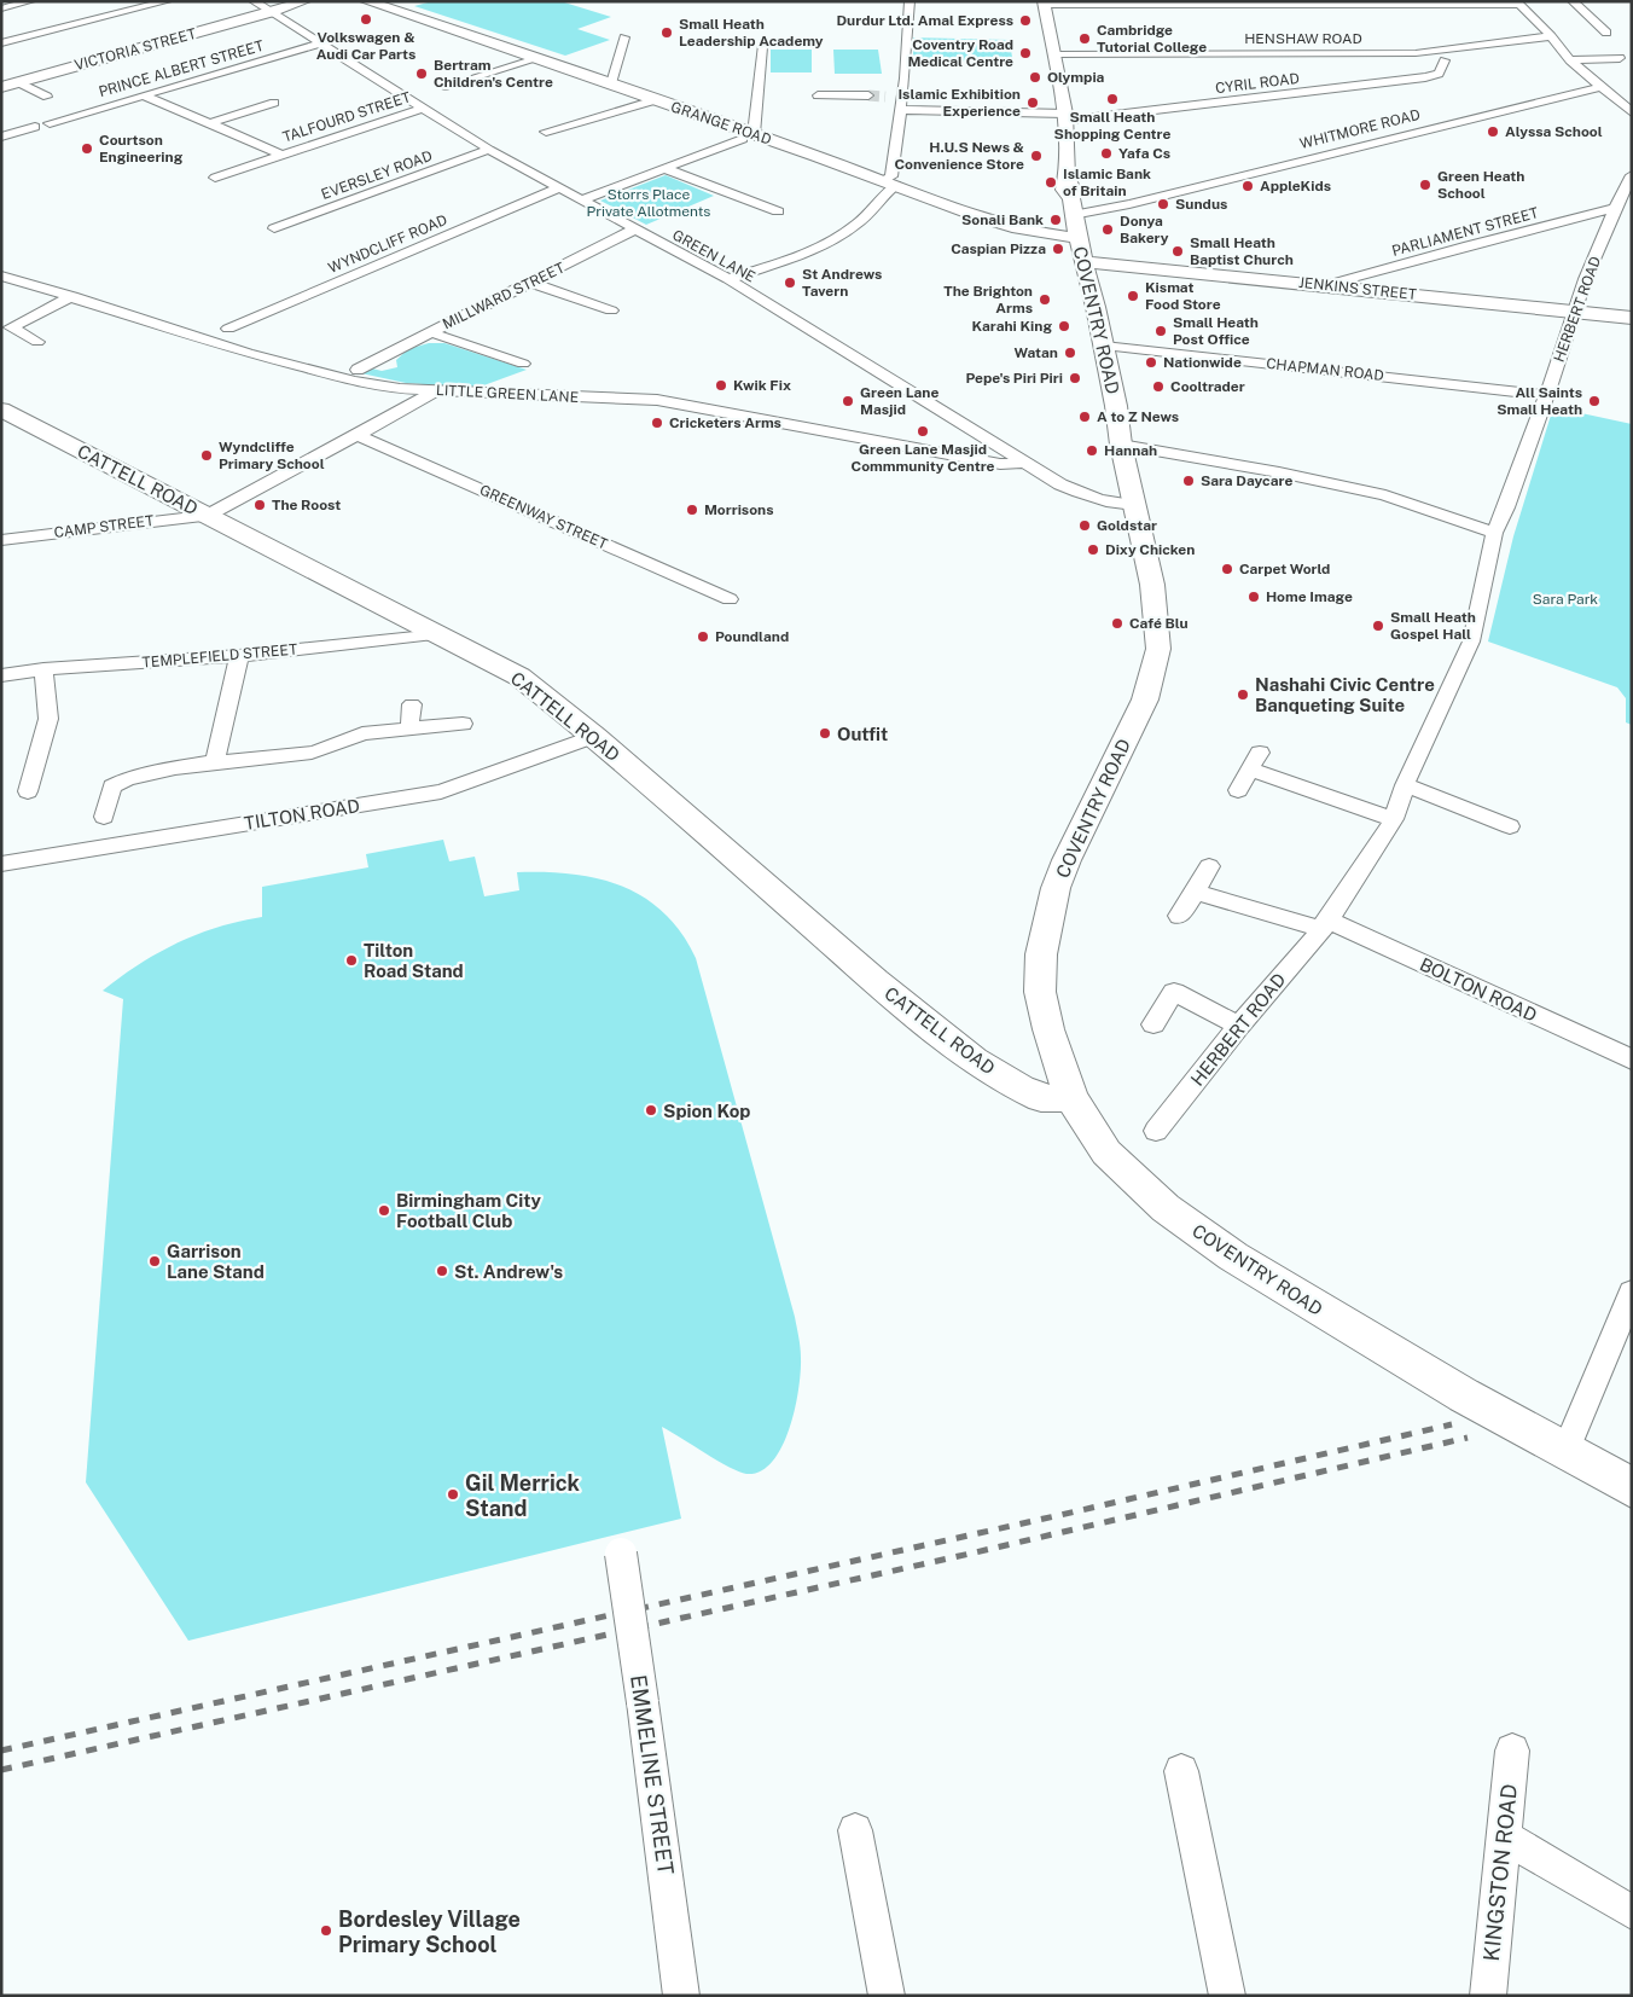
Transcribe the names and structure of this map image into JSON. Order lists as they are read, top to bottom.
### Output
{
  "streets": {
    "street": [
      "HENSHAW ROAD",
      "VICTORIA STREET",
      "PRINCE ALBERT STREET",
      "CYRIL ROAD",
      "TALFOURD STREET",
      "GRANGE ROAD",
      "WHITMORE ROAD",
      "EVERSLEY ROAD",
      "PARLIAMENT STREET",
      "WYNDCLIFF ROAD",
      "GREEN LANE",
      "JENKINS STREET",
      "MILLWARD STREET",
      "HERBERT ROAD",
      "COVENTRY ROAD",
      "CHAPMAN ROAD",
      "LITTLE GREEN LANE",
      "CATTELL ROAD",
      "GREENWAY STREET",
      "CAMP STREET",
      "TEMPLEFIELD STREET",
      "TILTON ROAD",
      "BOLTON ROAD",
      "EMMELINE STREET",
      "KINGSTON ROAD"
    ]
  },
  "crossings": [
    ["HENSHAW ROAD", "COVENTRY ROAD"],
    ["VICTORIA STREET", "GREEN LANE"],
    ["PRINCE ALBERT STREET", "TALFOURD STREET"],
    ["PRINCE ALBERT STREET", "GREEN LANE"],
    ["CYRIL ROAD", "COVENTRY ROAD"],
    ["TALFOURD STREET", "GREEN LANE"],
    ["GRANGE ROAD", "COVENTRY ROAD"],
    ["WHITMORE ROAD", "COVENTRY ROAD"],
    ["EVERSLEY ROAD", "GREEN LANE"],
    ["PARLIAMENT STREET", "JENKINS STREET"],
    ["PARLIAMENT STREET", "HERBERT ROAD"],
    ["WYNDCLIFF ROAD", "GREEN LANE"],
    ["GREEN LANE", "MILLWARD STREET"],
    ["GREEN LANE", "COVENTRY ROAD"],
    ["GREEN LANE", "LITTLE GREEN LANE"],
    ["JENKINS STREET", "HERBERT ROAD"],
    ["JENKINS STREET", "COVENTRY ROAD"],
    ["HERBERT ROAD", "CHAPMAN ROAD"],
    ["HERBERT ROAD", "BOLTON ROAD"],
    ["COVENTRY ROAD", "CHAPMAN ROAD"],
    ["COVENTRY ROAD", "CATTELL ROAD"],
    ["CATTELL ROAD", "CAMP STREET"],
    ["CATTELL ROAD", "TEMPLEFIELD STREET"],
    ["CATTELL ROAD", "TILTON ROAD"]
  ],
  "parks": ["Storrs Place Private Allotments", "Sara Park"],
  "places": [
    "Volkswagen & Audi Car Parts",
    "Durdur Ltd. Amal Express",
    "Small Heath Leadership Academy",
    "Cambridge Tutorial College",
    "Coventry Road Medical Centre",
    "Bertram Children's Centre",
    "Olympia",
    "Small Heath Shopping Centre",
    "Islamic Exhibition Experience",
    "Alyssa School",
    "Courtson Engineering",
    "Yafa Cs",
    "H.U.S News & Convenience Store",
    "Islamic Bank of Britain",
    "Green Heath School",
    "AppleKids",
    "Sundus",
    "Sonali Bank",
    "Donya Bakery",
    "Caspian Pizza",
    "Small Heath Baptist Church",
    "St Andrews Tavern",
    "Kismat Food Store",
    "The Brighton Arms",
    "Karahi King",
    "Small Heath Post Office",
    "Watan",
    "Nationwide",
    "Pepe's Piri Piri",
    "Kwik Fix",
    "Cooltrader",
    "Green Lane Masjid",
    "All Saints Small Heath",
    "A to Z News",
    "Cricketers Arms",
    "Green Lane Masjid Commmunity Centre",
    "Hannah",
    "Wyndcliffe Primary School",
    "Sara Daycare",
    "The Roost",
    "Morrisons",
    "Goldstar",
    "Dixy Chicken",
    "Carpet World",
    "Home Image",
    "Café Blu",
    "Small Heath Gospel Hall",
    "Poundland",
    "Nashahi Civic Centre Banqueting Suite",
    "Outfit",
    "Tilton Road Stand",
    "Spion Kop",
    "Birmingham City Football Club",
    "Garrison Lane Stand",
    "St. Andrew's",
    "Gil Merrick Stand",
    "Bordesley Village Primary School"
  ]
}
